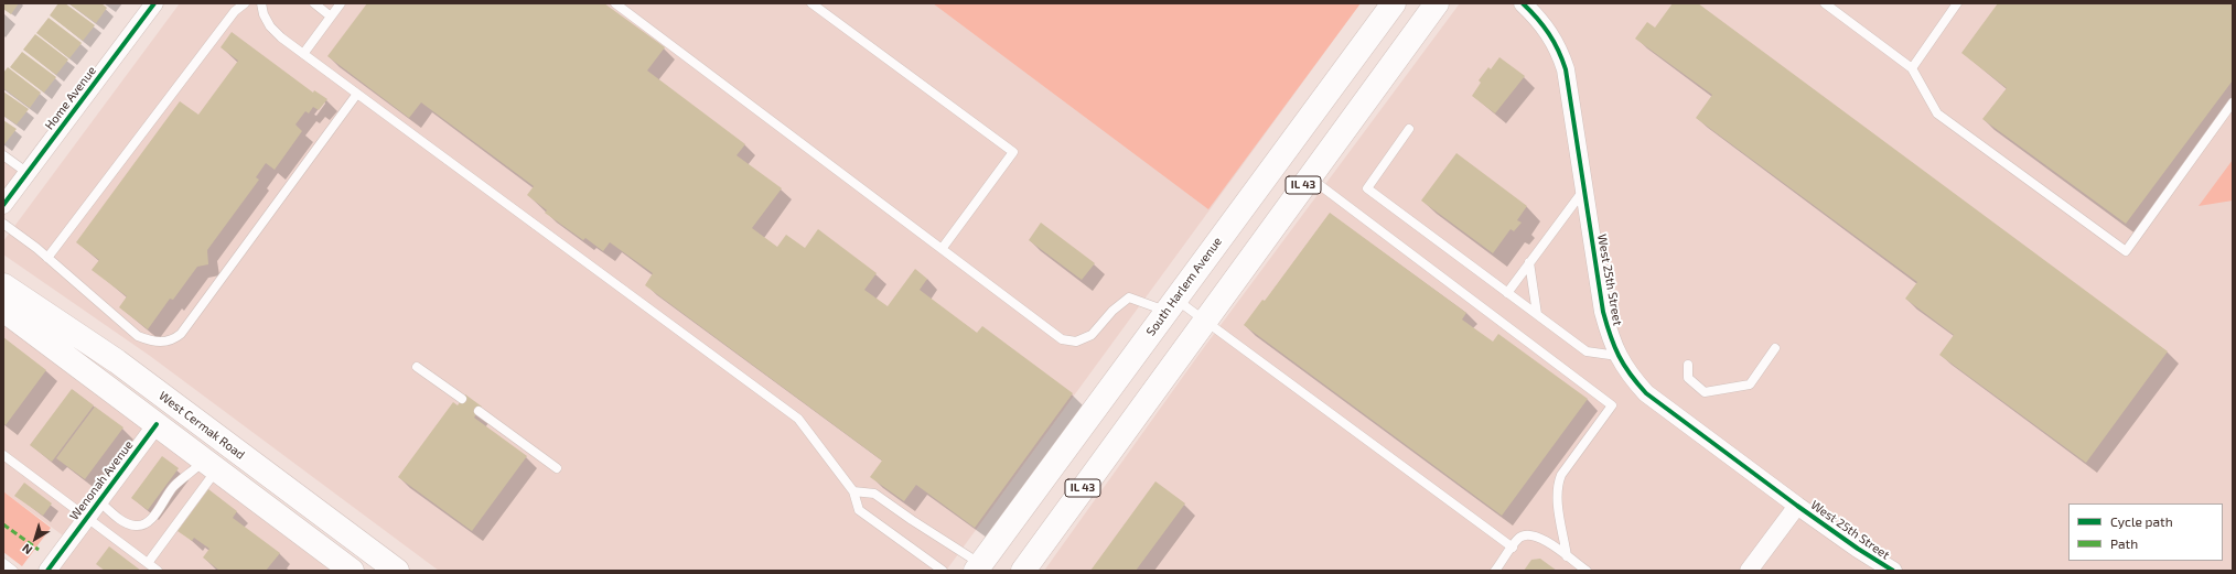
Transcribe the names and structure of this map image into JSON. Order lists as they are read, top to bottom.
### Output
{
  "streets": {
    "main road": ["IL 43", "South Harlem Avenue", "West Cermak Road"],
    "street": ["Home Avenue", "West 25th Street", "Wenonah Avenue"]
  },
  "legend": ["Cycle path", "Path"],
  "north": "bottom left"
}
